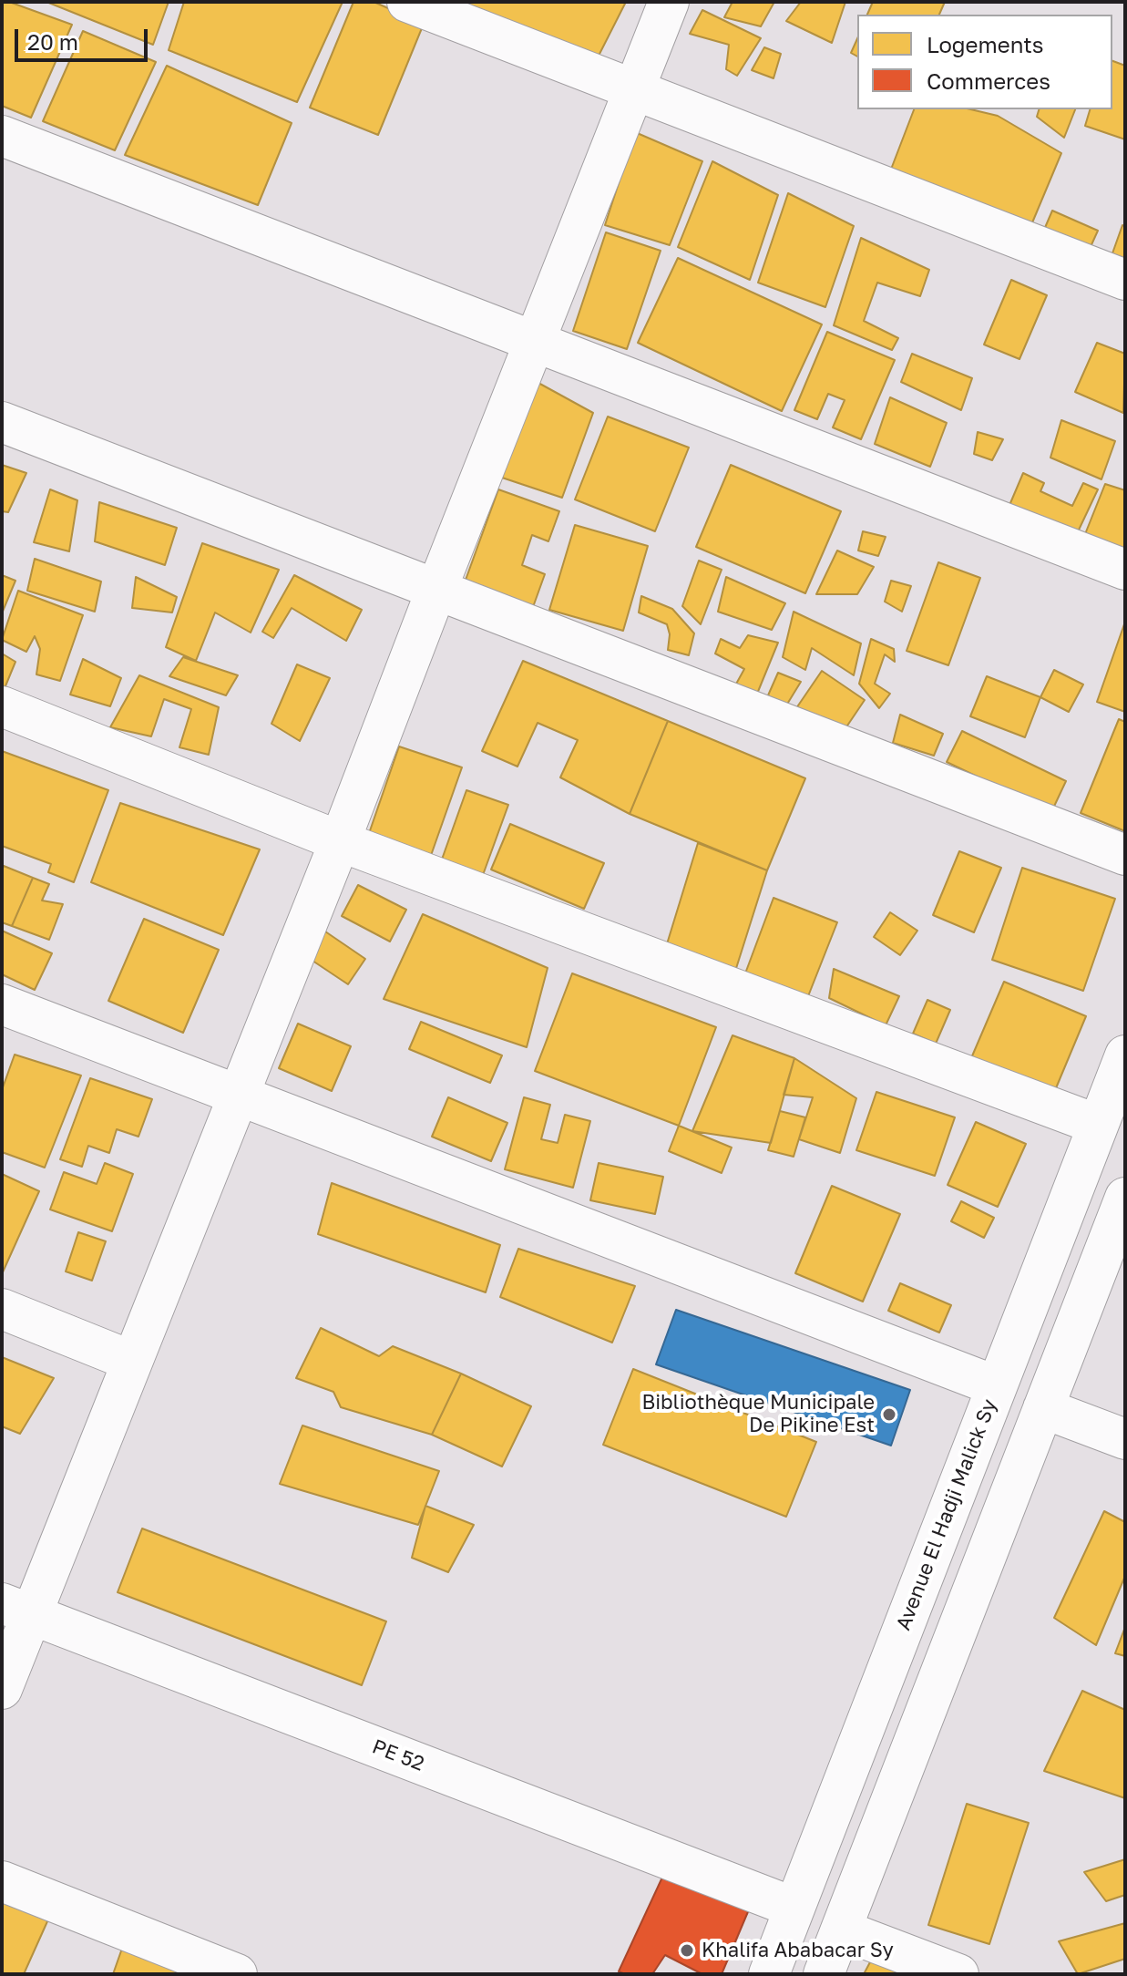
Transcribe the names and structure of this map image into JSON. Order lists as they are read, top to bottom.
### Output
{
  "streets": {
    "street": ["Avenue El Hadji Malick Sy", "PE 52"]
  },
  "crossings": [
    ["Avenue El Hadji Malick Sy", "PE 52"]
  ],
  "places": ["Bibliothèque Municipale De Pikine Est", "Khalifa Ababacar Sy"],
  "legend": ["Logements", "Commerces"],
  "scale_bar": "20 m"
}
